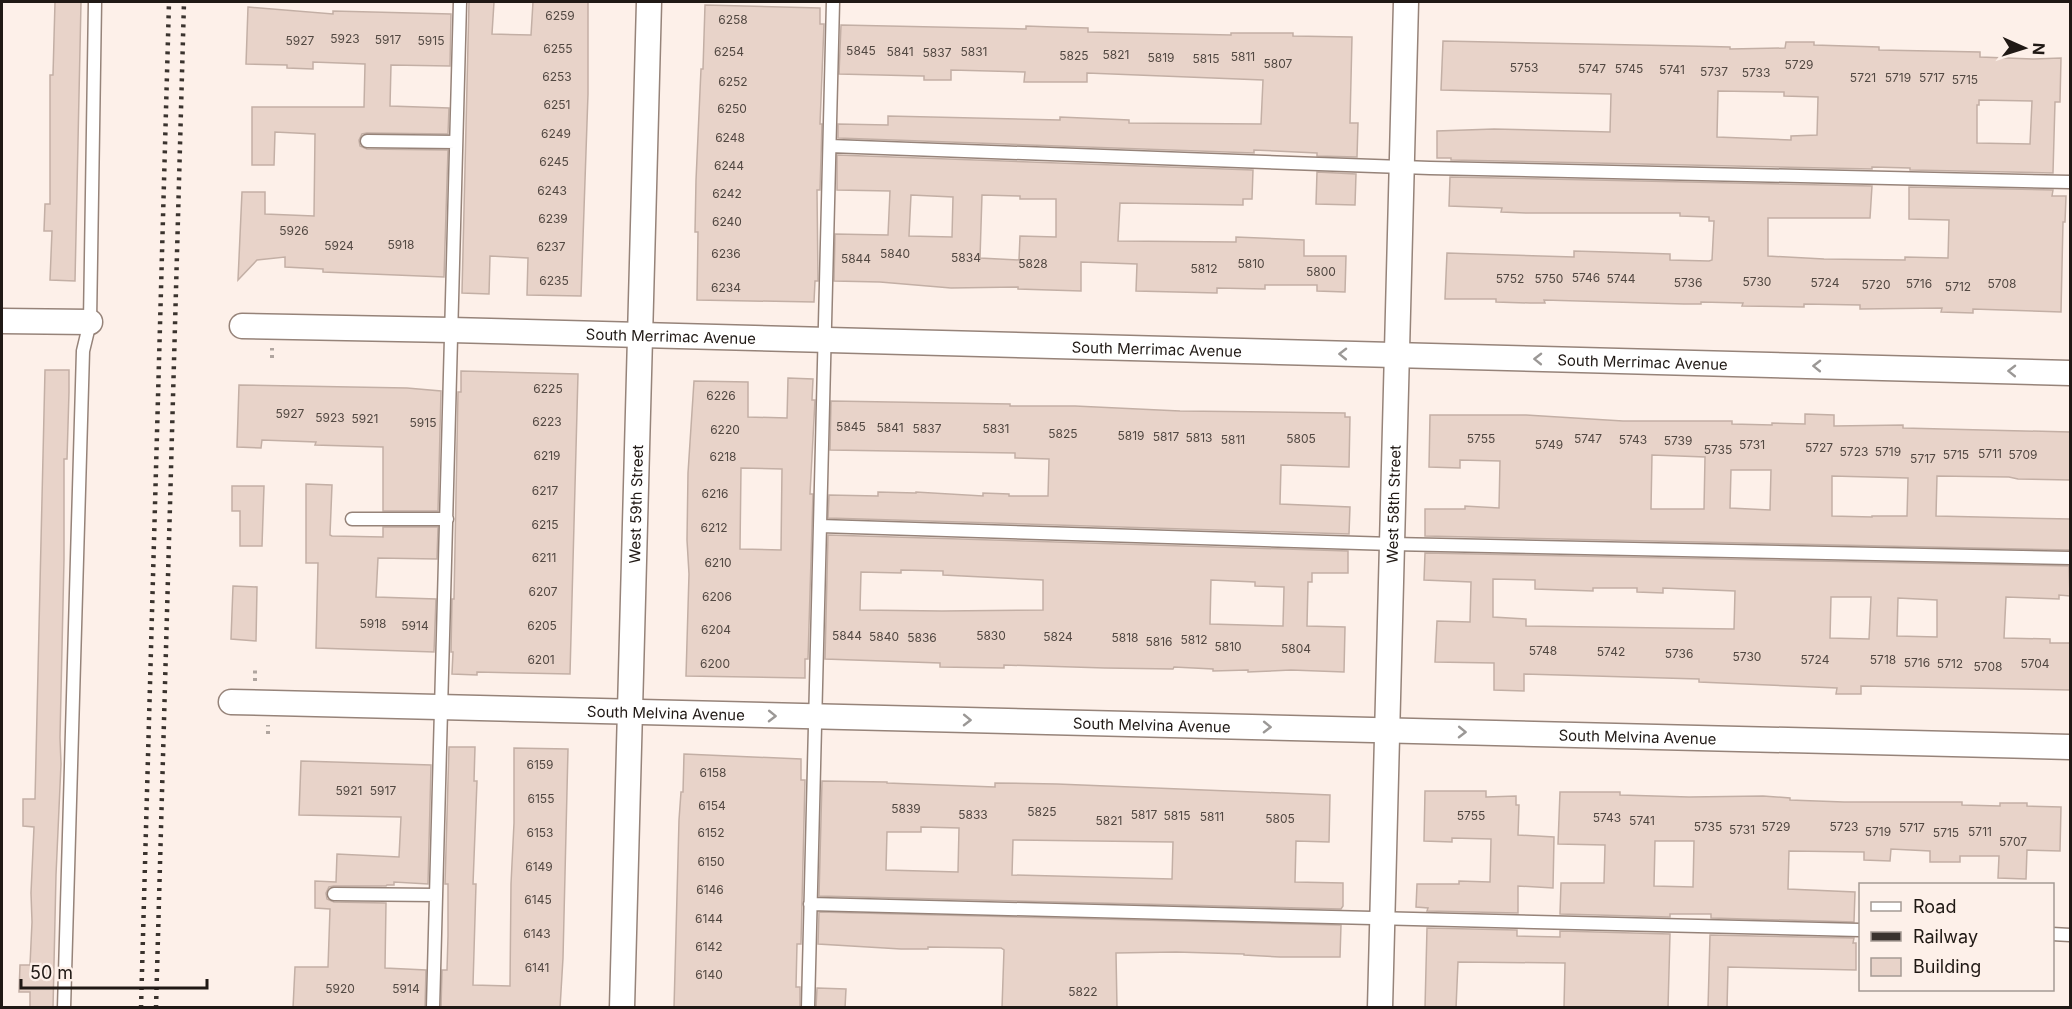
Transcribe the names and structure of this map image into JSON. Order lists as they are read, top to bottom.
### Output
{
  "streets": {
    "street": [
      "South Merrimac Avenue",
      "West 59th Street",
      "West 58th Street",
      "South Melvina Avenue"
    ]
  },
  "crossings": [
    ["South Merrimac Avenue", "West 59th Street"],
    ["South Merrimac Avenue", "West 58th Street"],
    ["West 59th Street", "South Melvina Avenue"],
    ["West 58th Street", "South Melvina Avenue"]
  ],
  "one_way": ["South Merrimac Avenue", "South Melvina Avenue"],
  "house_numbers": [
    "6259",
    "6258",
    "5923",
    "5917",
    "5927",
    "5915",
    "6255",
    "5845",
    "6254",
    "5841",
    "5831",
    "5837",
    "5821",
    "5825",
    "5811",
    "5819",
    "5815",
    "5807",
    "5729",
    "5753",
    "5747",
    "5745",
    "5741",
    "5737",
    "5733",
    "6253",
    "5721",
    "5719",
    "5717",
    "5715",
    "6252",
    "6251",
    "6250",
    "6249",
    "6248",
    "6245",
    "6244",
    "6243",
    "6242",
    "6239",
    "6240",
    "5926",
    "5918",
    "5924",
    "6237",
    "6236",
    "5840",
    "5834",
    "5844",
    "5828",
    "5810",
    "5812",
    "5800",
    "5746",
    "5752",
    "5750",
    "5744",
    "6235",
    "5730",
    "5736",
    "5724",
    "5716",
    "5708",
    "5720",
    "5712",
    "6234",
    "6225",
    "6226",
    "5927",
    "5923",
    "5921",
    "6223",
    "5915",
    "5845",
    "5841",
    "5837",
    "5831",
    "6220",
    "5825",
    "5819",
    "5817",
    "5813",
    "5805",
    "5755",
    "5747",
    "5811",
    "5743",
    "5739",
    "5749",
    "5731",
    "5727",
    "5735",
    "5723",
    "5719",
    "5711",
    "5715",
    "5709",
    "6219",
    "6218",
    "5717",
    "6217",
    "6216",
    "6215",
    "6212",
    "6211",
    "6210",
    "6207",
    "6206",
    "5918",
    "5914",
    "6205",
    "6204",
    "5844",
    "5830",
    "5840",
    "5824",
    "5836",
    "5818",
    "5812",
    "5816",
    "5810",
    "5804",
    "5748",
    "5742",
    "5736",
    "5730",
    "6201",
    "5724",
    "5718",
    "5716",
    "6200",
    "5712",
    "5704",
    "5708",
    "6159",
    "6158",
    "5921",
    "5917",
    "6155",
    "6154",
    "5839",
    "5825",
    "5833",
    "5817",
    "5815",
    "5755",
    "5811",
    "5743",
    "5805",
    "5821",
    "5741",
    "5735",
    "5729",
    "5723",
    "5717",
    "5731",
    "5719",
    "5711",
    "6153",
    "6152",
    "5715",
    "5707",
    "6150",
    "6149",
    "6146",
    "6145",
    "6144",
    "6143",
    "6142",
    "6141",
    "6140",
    "5920",
    "5914",
    "5822"
  ],
  "legend": ["Road", "Railway", "Building"],
  "scale_bar": "50 m",
  "north": "right"
}
